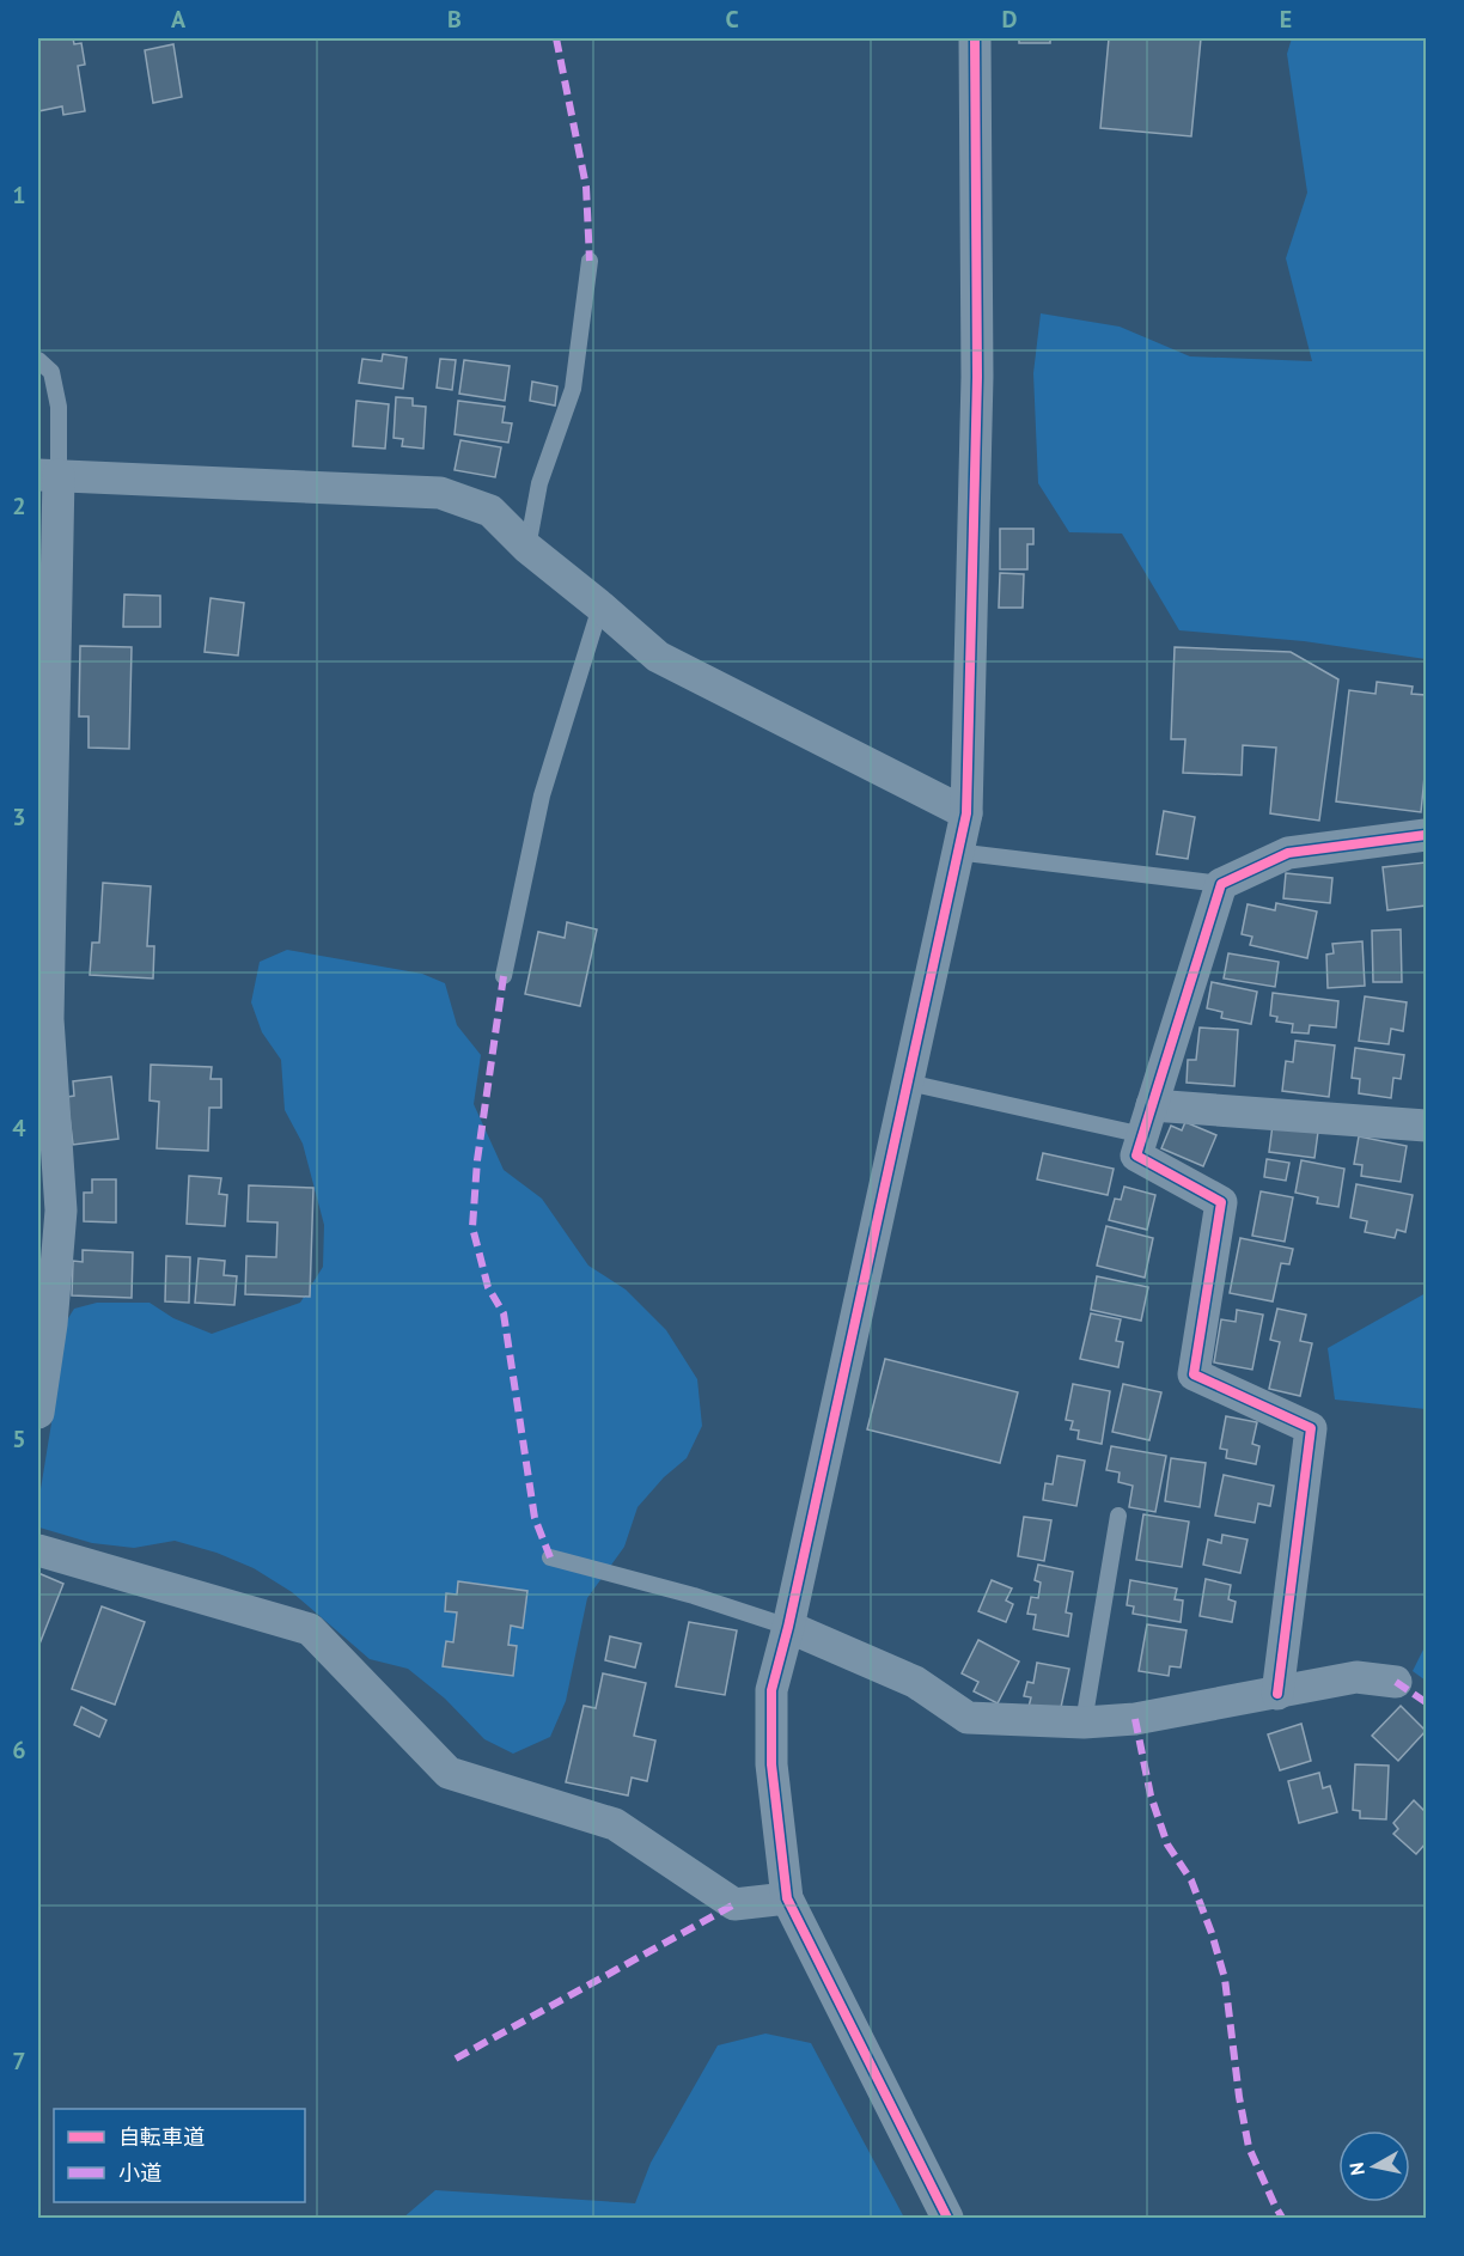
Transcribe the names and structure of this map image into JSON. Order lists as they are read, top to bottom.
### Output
{
  "legend": ["自転車道", "小道"],
  "north": "left",
  "grid": {
    "columns": [
      "A",
      "B",
      "C",
      "D",
      "E"
    ],
    "rows": [
      "1",
      "2",
      "3",
      "4",
      "5",
      "6",
      "7"
    ]
  }
}
